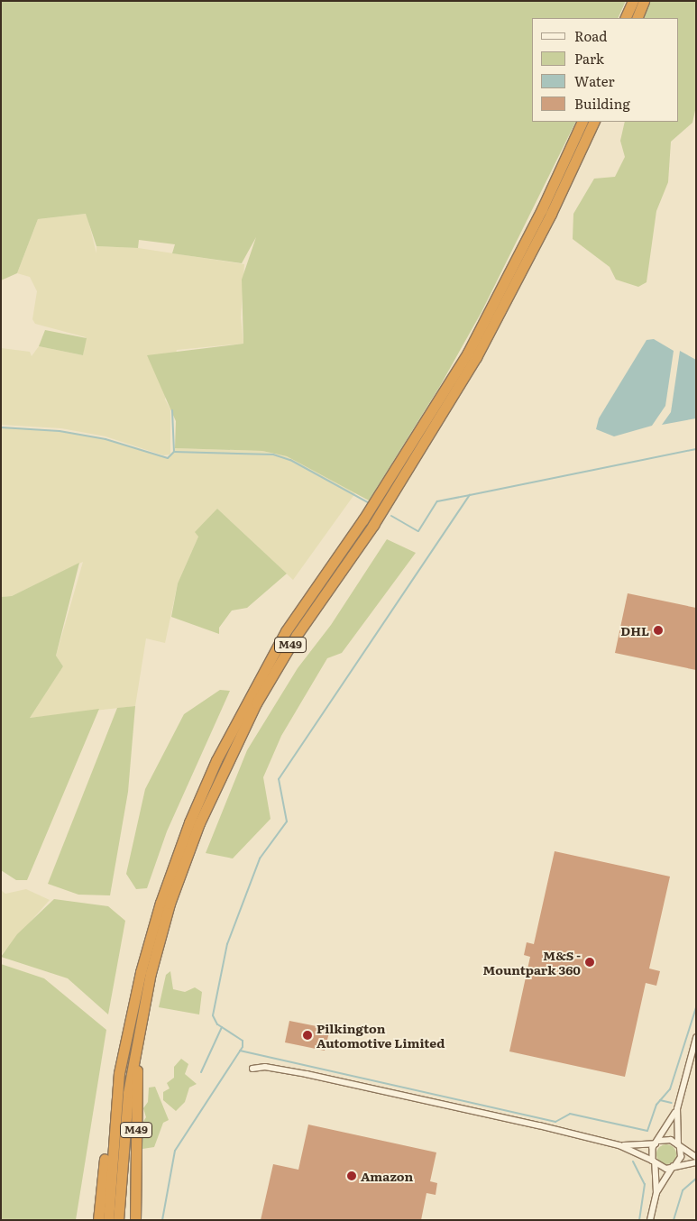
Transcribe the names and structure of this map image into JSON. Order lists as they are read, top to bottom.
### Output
{
  "streets": {
    "highway": ["M49"]
  },
  "places": [
    "DHL",
    "M&S - Mountpark 360",
    "Pilkington Automotive Limited",
    "Amazon"
  ],
  "legend": [
    "Road",
    "Park",
    "Water",
    "Building"
  ]
}
